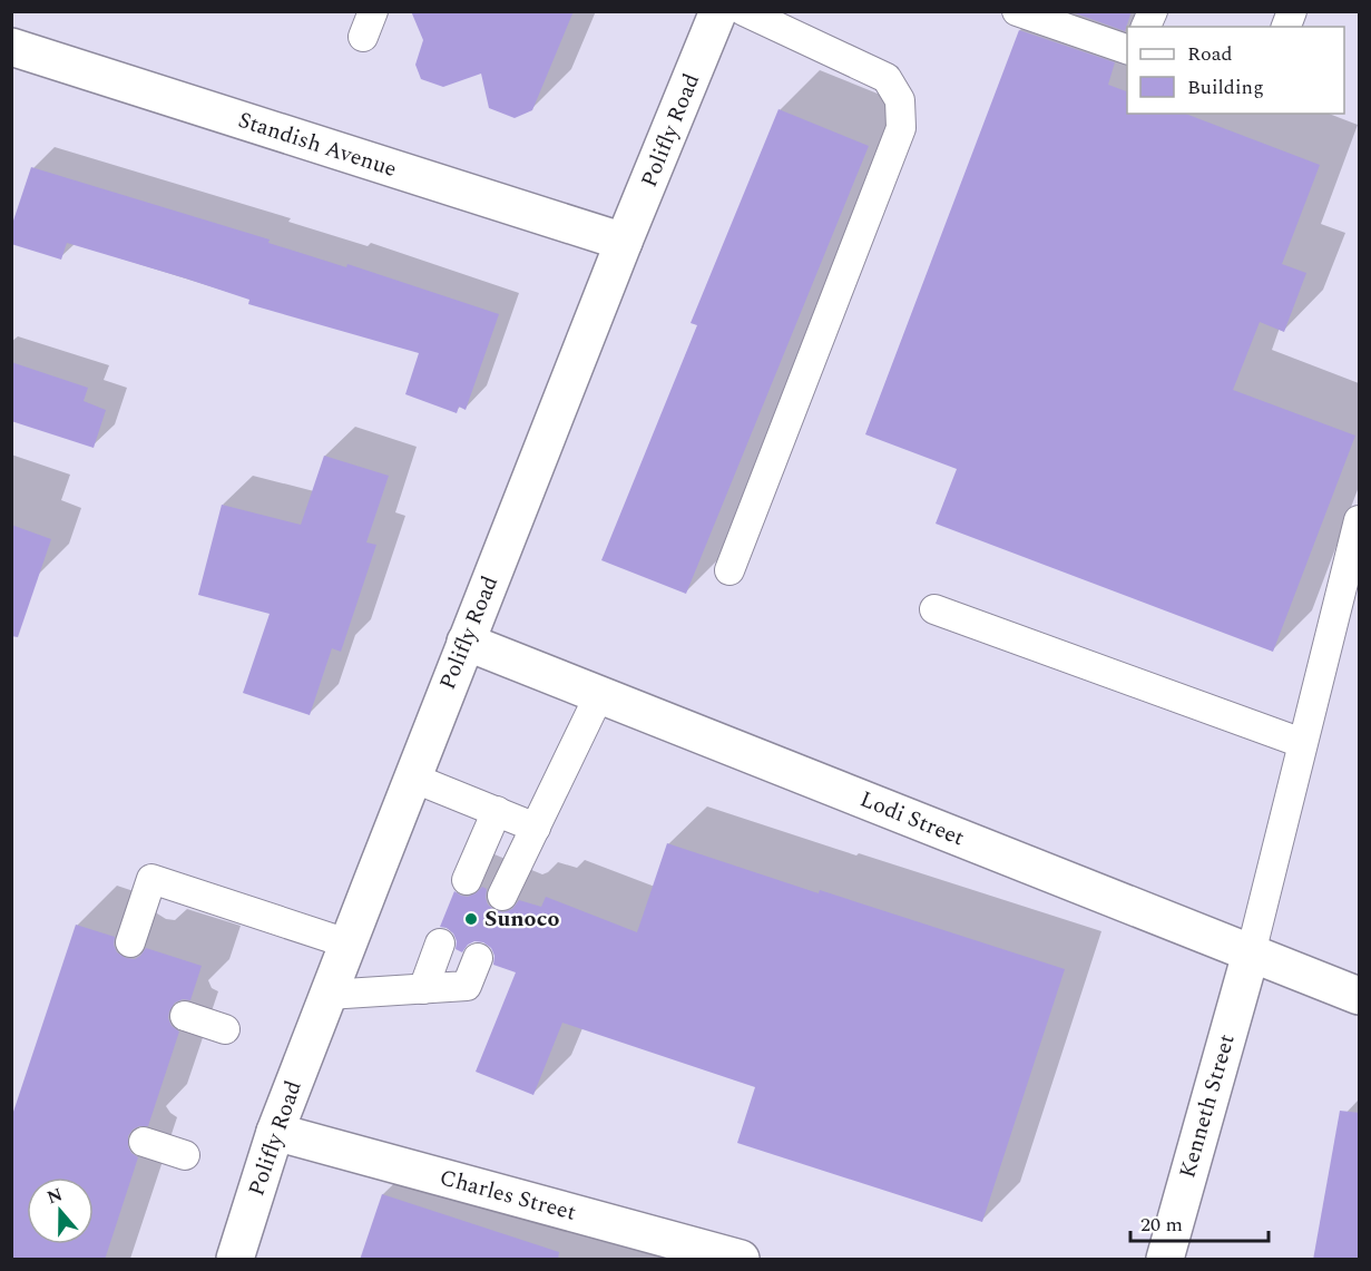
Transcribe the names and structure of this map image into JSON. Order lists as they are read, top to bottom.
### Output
{
  "streets": {
    "street": [
      "Polifly Road",
      "Standish Avenue",
      "Lodi Street",
      "Kenneth Street",
      "Charles Street"
    ]
  },
  "crossings": [
    ["Polifly Road", "Standish Avenue"],
    ["Polifly Road", "Lodi Street"],
    ["Polifly Road", "Charles Street"],
    ["Lodi Street", "Kenneth Street"]
  ],
  "places": ["Sunoco"],
  "legend": ["Road", "Building"],
  "scale_bar": "20 m",
  "north": "top"
}
